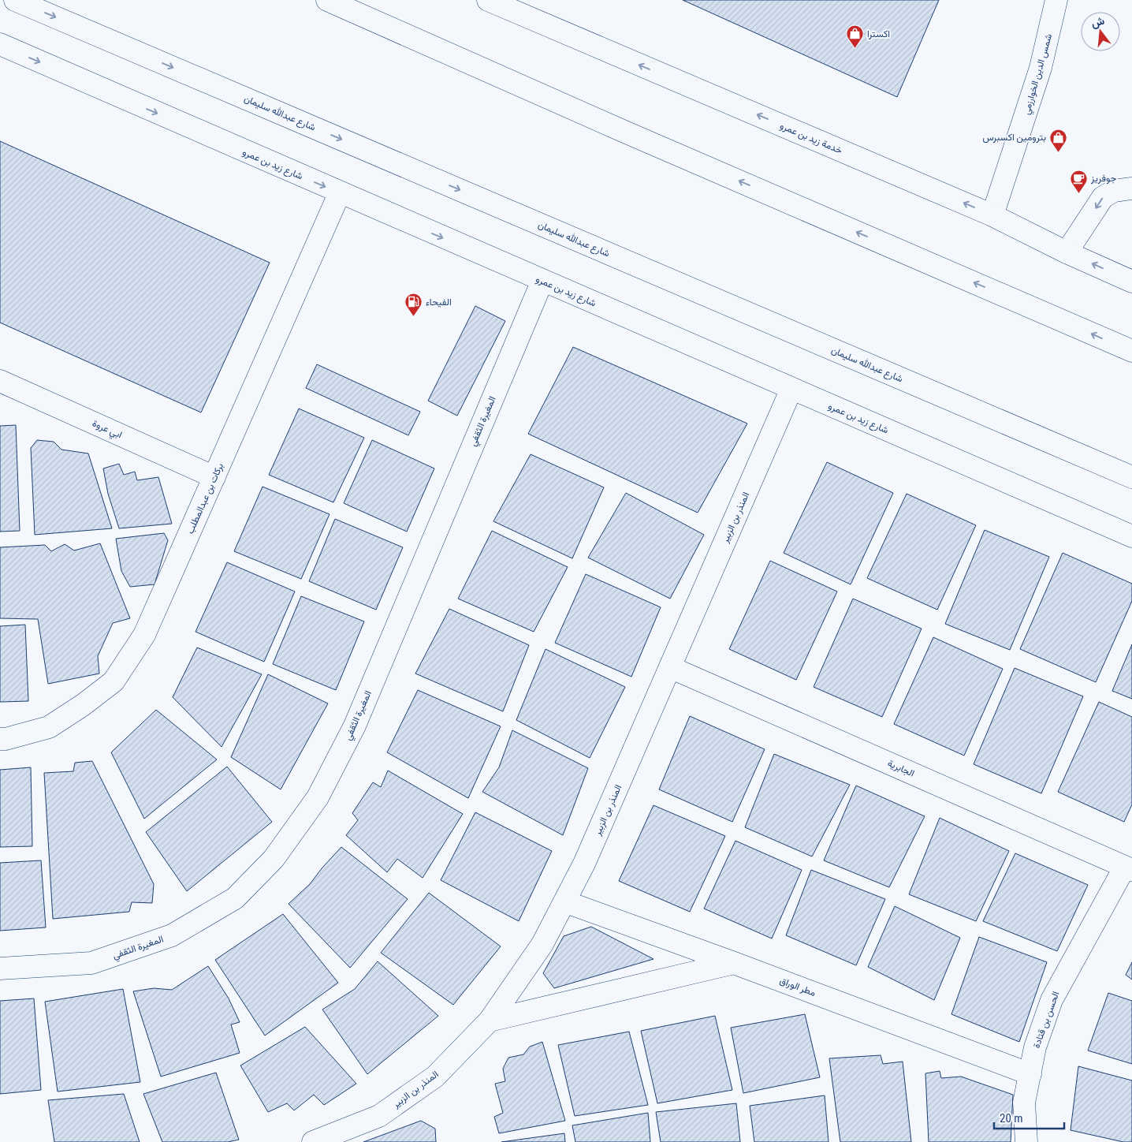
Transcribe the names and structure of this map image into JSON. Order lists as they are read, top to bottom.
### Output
{
  "streets": {
    "street": [
      "شمس الدين الخوارزمي",
      "شارع عبدالله سليمان",
      "خدمة زيد بن عمرو",
      "شارع زيد بن عمرو",
      "المغيرة الثقفي",
      "ابي عروة",
      "بركات بن عبدالمطلب",
      "المنذر بن الزبير",
      "الجابرية",
      "مطر الوراق",
      "الحسن بن قتادة"
    ]
  },
  "crossings": [
    ["شمس الدين الخوارزمي", "خدمة زيد بن عمرو"],
    ["شارع زيد بن عمرو", "المغيرة الثقفي"],
    ["شارع زيد بن عمرو", "بركات بن عبدالمطلب"],
    ["شارع زيد بن عمرو", "المنذر بن الزبير"],
    ["ابي عروة", "بركات بن عبدالمطلب"],
    ["المنذر بن الزبير", "الجابرية"],
    ["المنذر بن الزبير", "مطر الوراق"],
    ["الجابرية", "الحسن بن قتادة"],
    ["مطر الوراق", "الحسن بن قتادة"]
  ],
  "places": {
    "shop": ["اكسترا", "بترومين اكسبرس"],
    "cafe": ["جوفريز"],
    "fuel station": ["الفيحاء"]
  },
  "scale_bar": "20 m",
  "north": "top"
}
